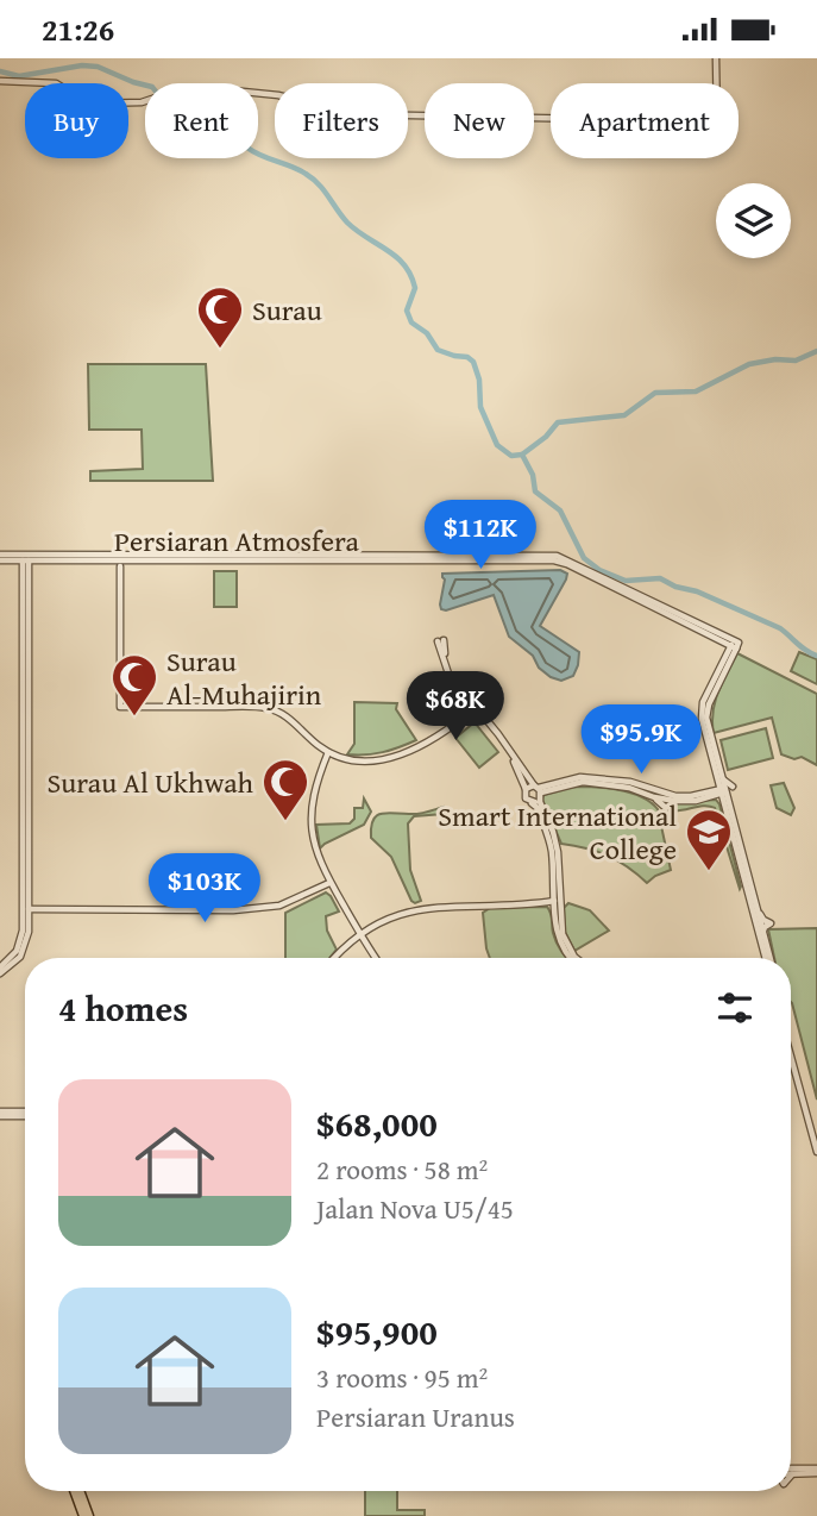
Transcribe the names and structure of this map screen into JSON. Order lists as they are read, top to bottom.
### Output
{
  "streets": {
    "street": ["Persiaran Atmosfera"]
  },
  "places": {
    "mosque": ["Surau", "Surau Al-Muhajirin", "Surau Al Ukhwah"],
    "school or university": ["Smart International College"]
  },
  "page": {
    "status": "21:26",
    "chip": [
      "Buy",
      "Rent",
      "Filters",
      "New",
      "Apartment"
    ],
    "price": [
      "$112K",
      "$68K",
      "$95.9K",
      "$103K"
    ],
    "heading": "4 homes",
    "list": [
      {
        "name": "$68,000",
        "note": "2 rooms · 58 m² · Jalan Nova U5/45"
      },
      {
        "name": "$95,900",
        "note": "3 rooms · 95 m² · Persiaran Uranus"
      }
    ]
  }
}
